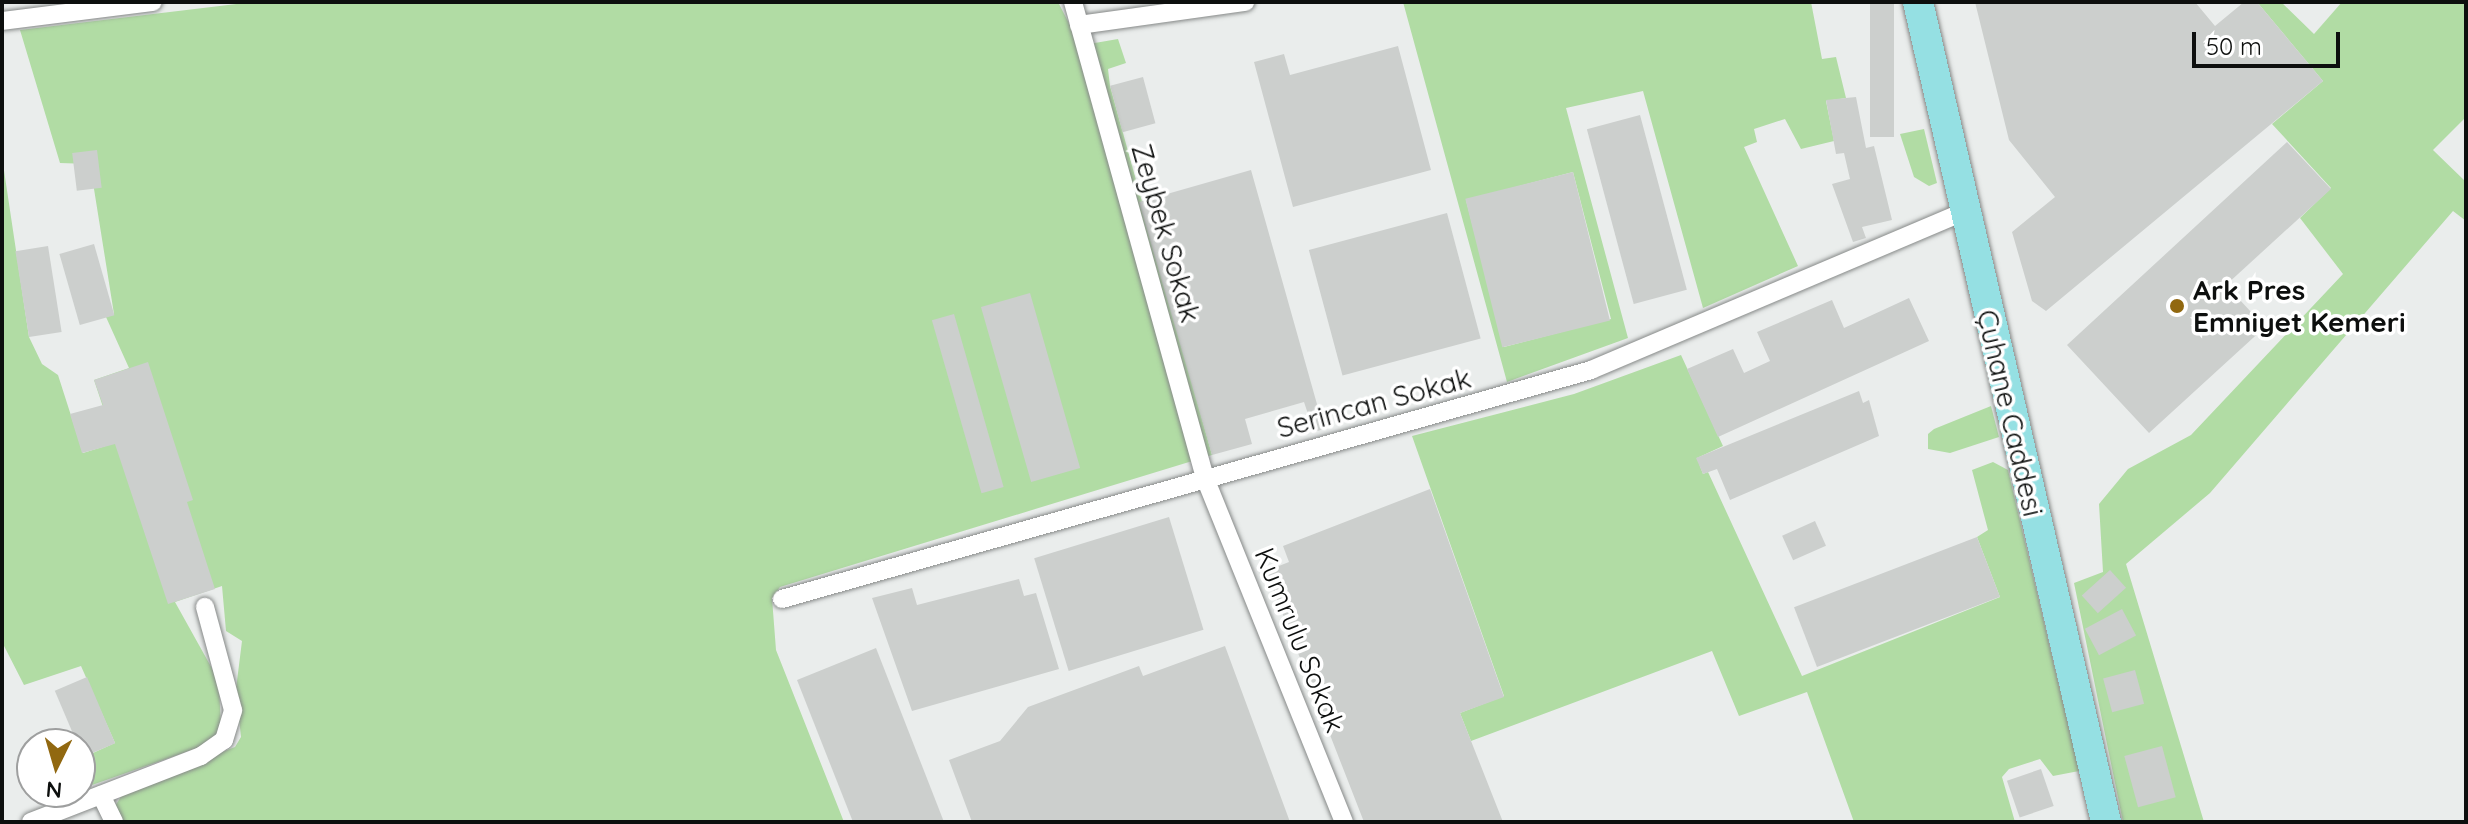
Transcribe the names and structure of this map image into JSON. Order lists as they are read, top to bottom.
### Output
{
  "streets": {
    "main road": ["Çuhane Caddesi"],
    "street": ["Zeybek Sokak", "Serincan Sokak", "Kumrulu Sokak"]
  },
  "crossings": [
    ["Zeybek Sokak", "Serincan Sokak"],
    ["Zeybek Sokak", "Kumrulu Sokak"],
    ["Serincan Sokak", "Çuhane Caddesi"],
    ["Serincan Sokak", "Kumrulu Sokak"]
  ],
  "places": ["Ark Pres Emniyet Kemeri"],
  "scale_bar": "50 m",
  "north": "bottom"
}
